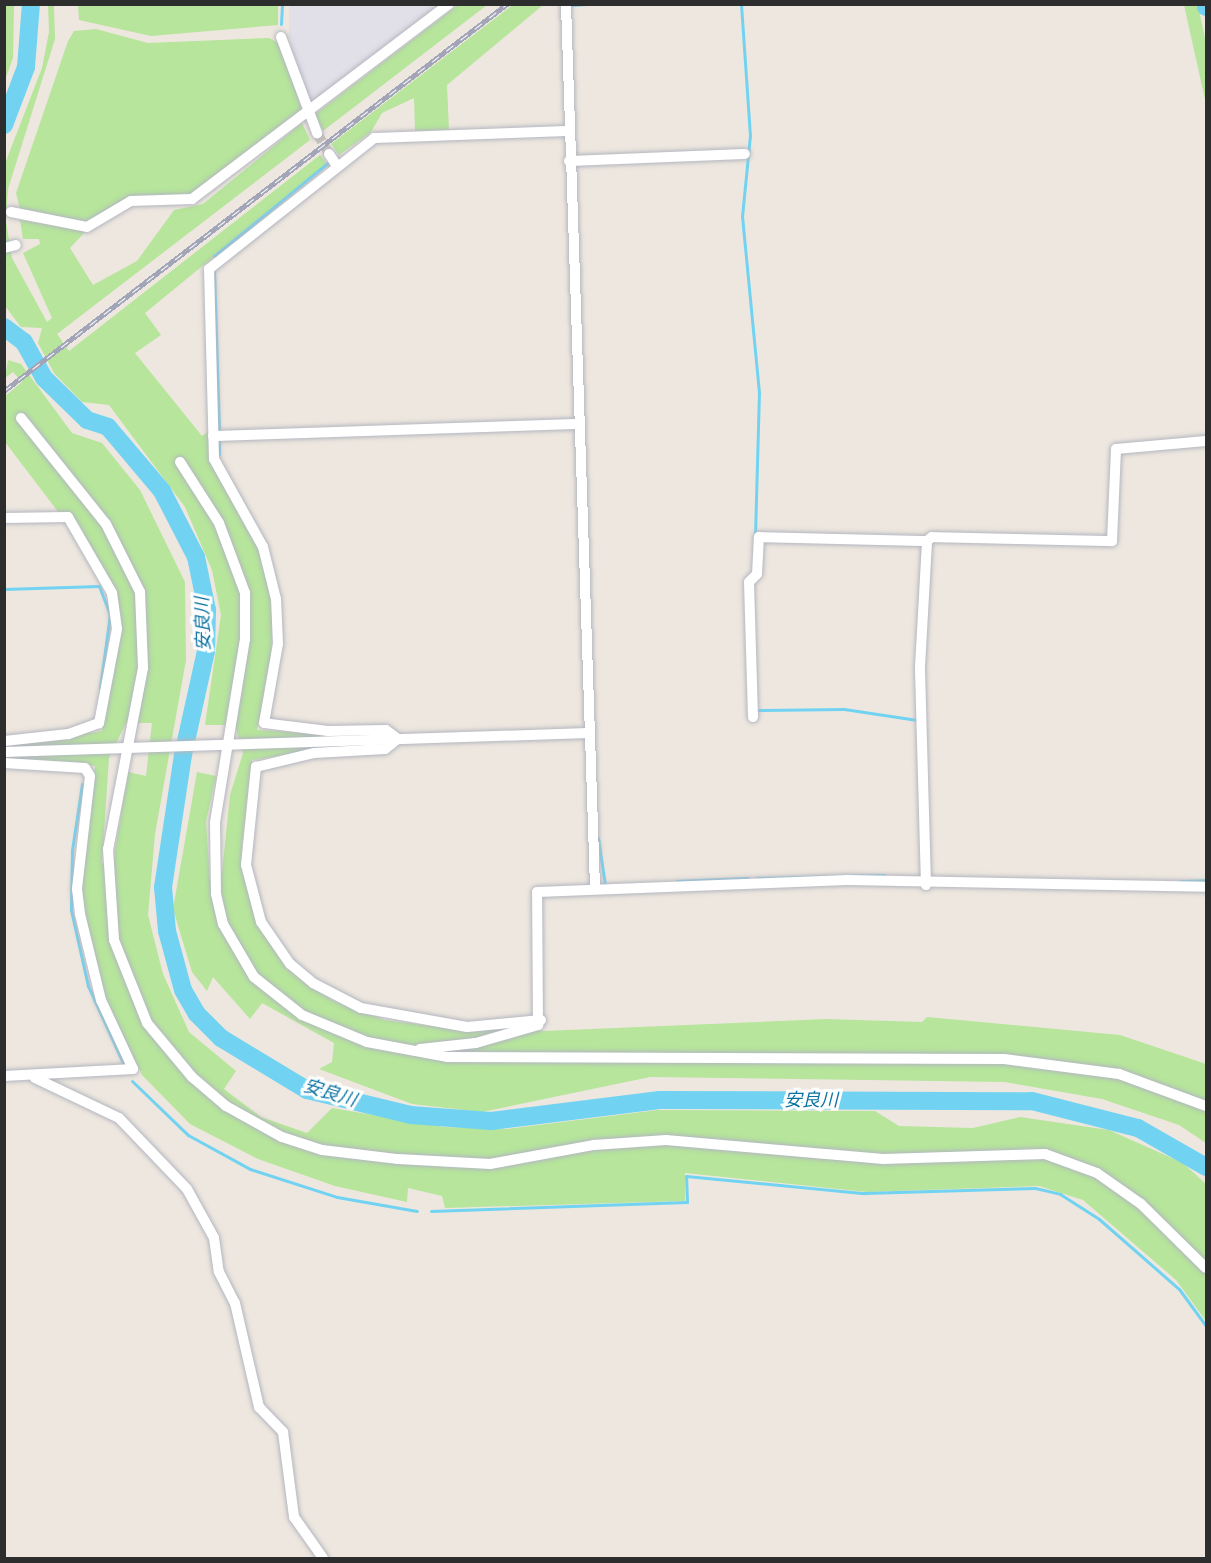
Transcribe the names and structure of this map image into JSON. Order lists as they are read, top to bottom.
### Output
{
  "water": ["安良川"]
}
